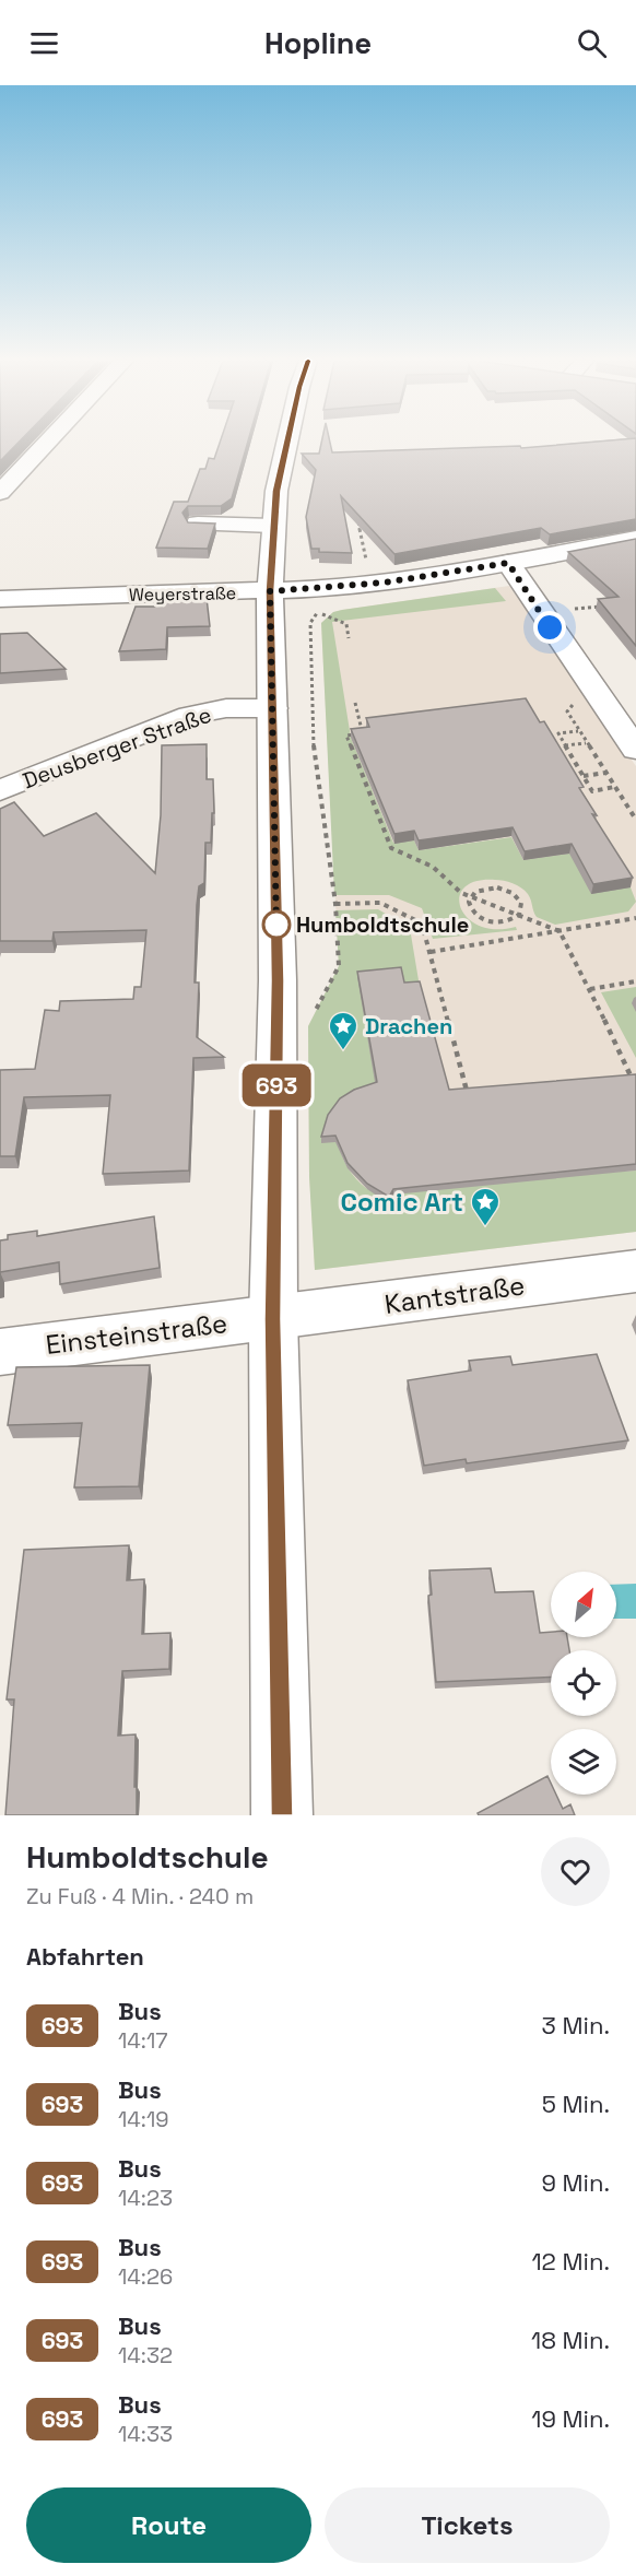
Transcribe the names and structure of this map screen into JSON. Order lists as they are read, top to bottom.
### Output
{
  "streets": {
    "main road": [
      "Weyerstraße",
      "Deusberger Straße",
      "Kantstraße",
      "Einsteinstraße"
    ]
  },
  "crossings": [
    ["Kantstraße", "Einsteinstraße"]
  ],
  "places": {
    "other": ["Humboldtschule"],
    "place": ["Drachen", "Comic Art"]
  },
  "lines": ["bus line 693"],
  "north": "top right",
  "page": {
    "header": "Hopline",
    "on_map": "693",
    "heading": [
      ["Humboldtschule", "Zu Fuß · 4 Min. · 240 m"],
      "Abfahrten"
    ],
    "list": [
      {
        "mark": "693",
        "name": "Bus",
        "note": "14:17",
        "value": "3 Min."
      },
      {
        "mark": "693",
        "name": "Bus",
        "note": "14:19",
        "value": "5 Min."
      },
      {
        "mark": "693",
        "name": "Bus",
        "note": "14:23",
        "value": "9 Min."
      },
      {
        "mark": "693",
        "name": "Bus",
        "note": "14:26",
        "value": "12 Min."
      },
      {
        "mark": "693",
        "name": "Bus",
        "note": "14:32",
        "value": "18 Min."
      },
      {
        "mark": "693",
        "name": "Bus",
        "note": "14:33",
        "value": "19 Min."
      }
    ],
    "buttons": ["Route", "Tickets"]
  }
}
